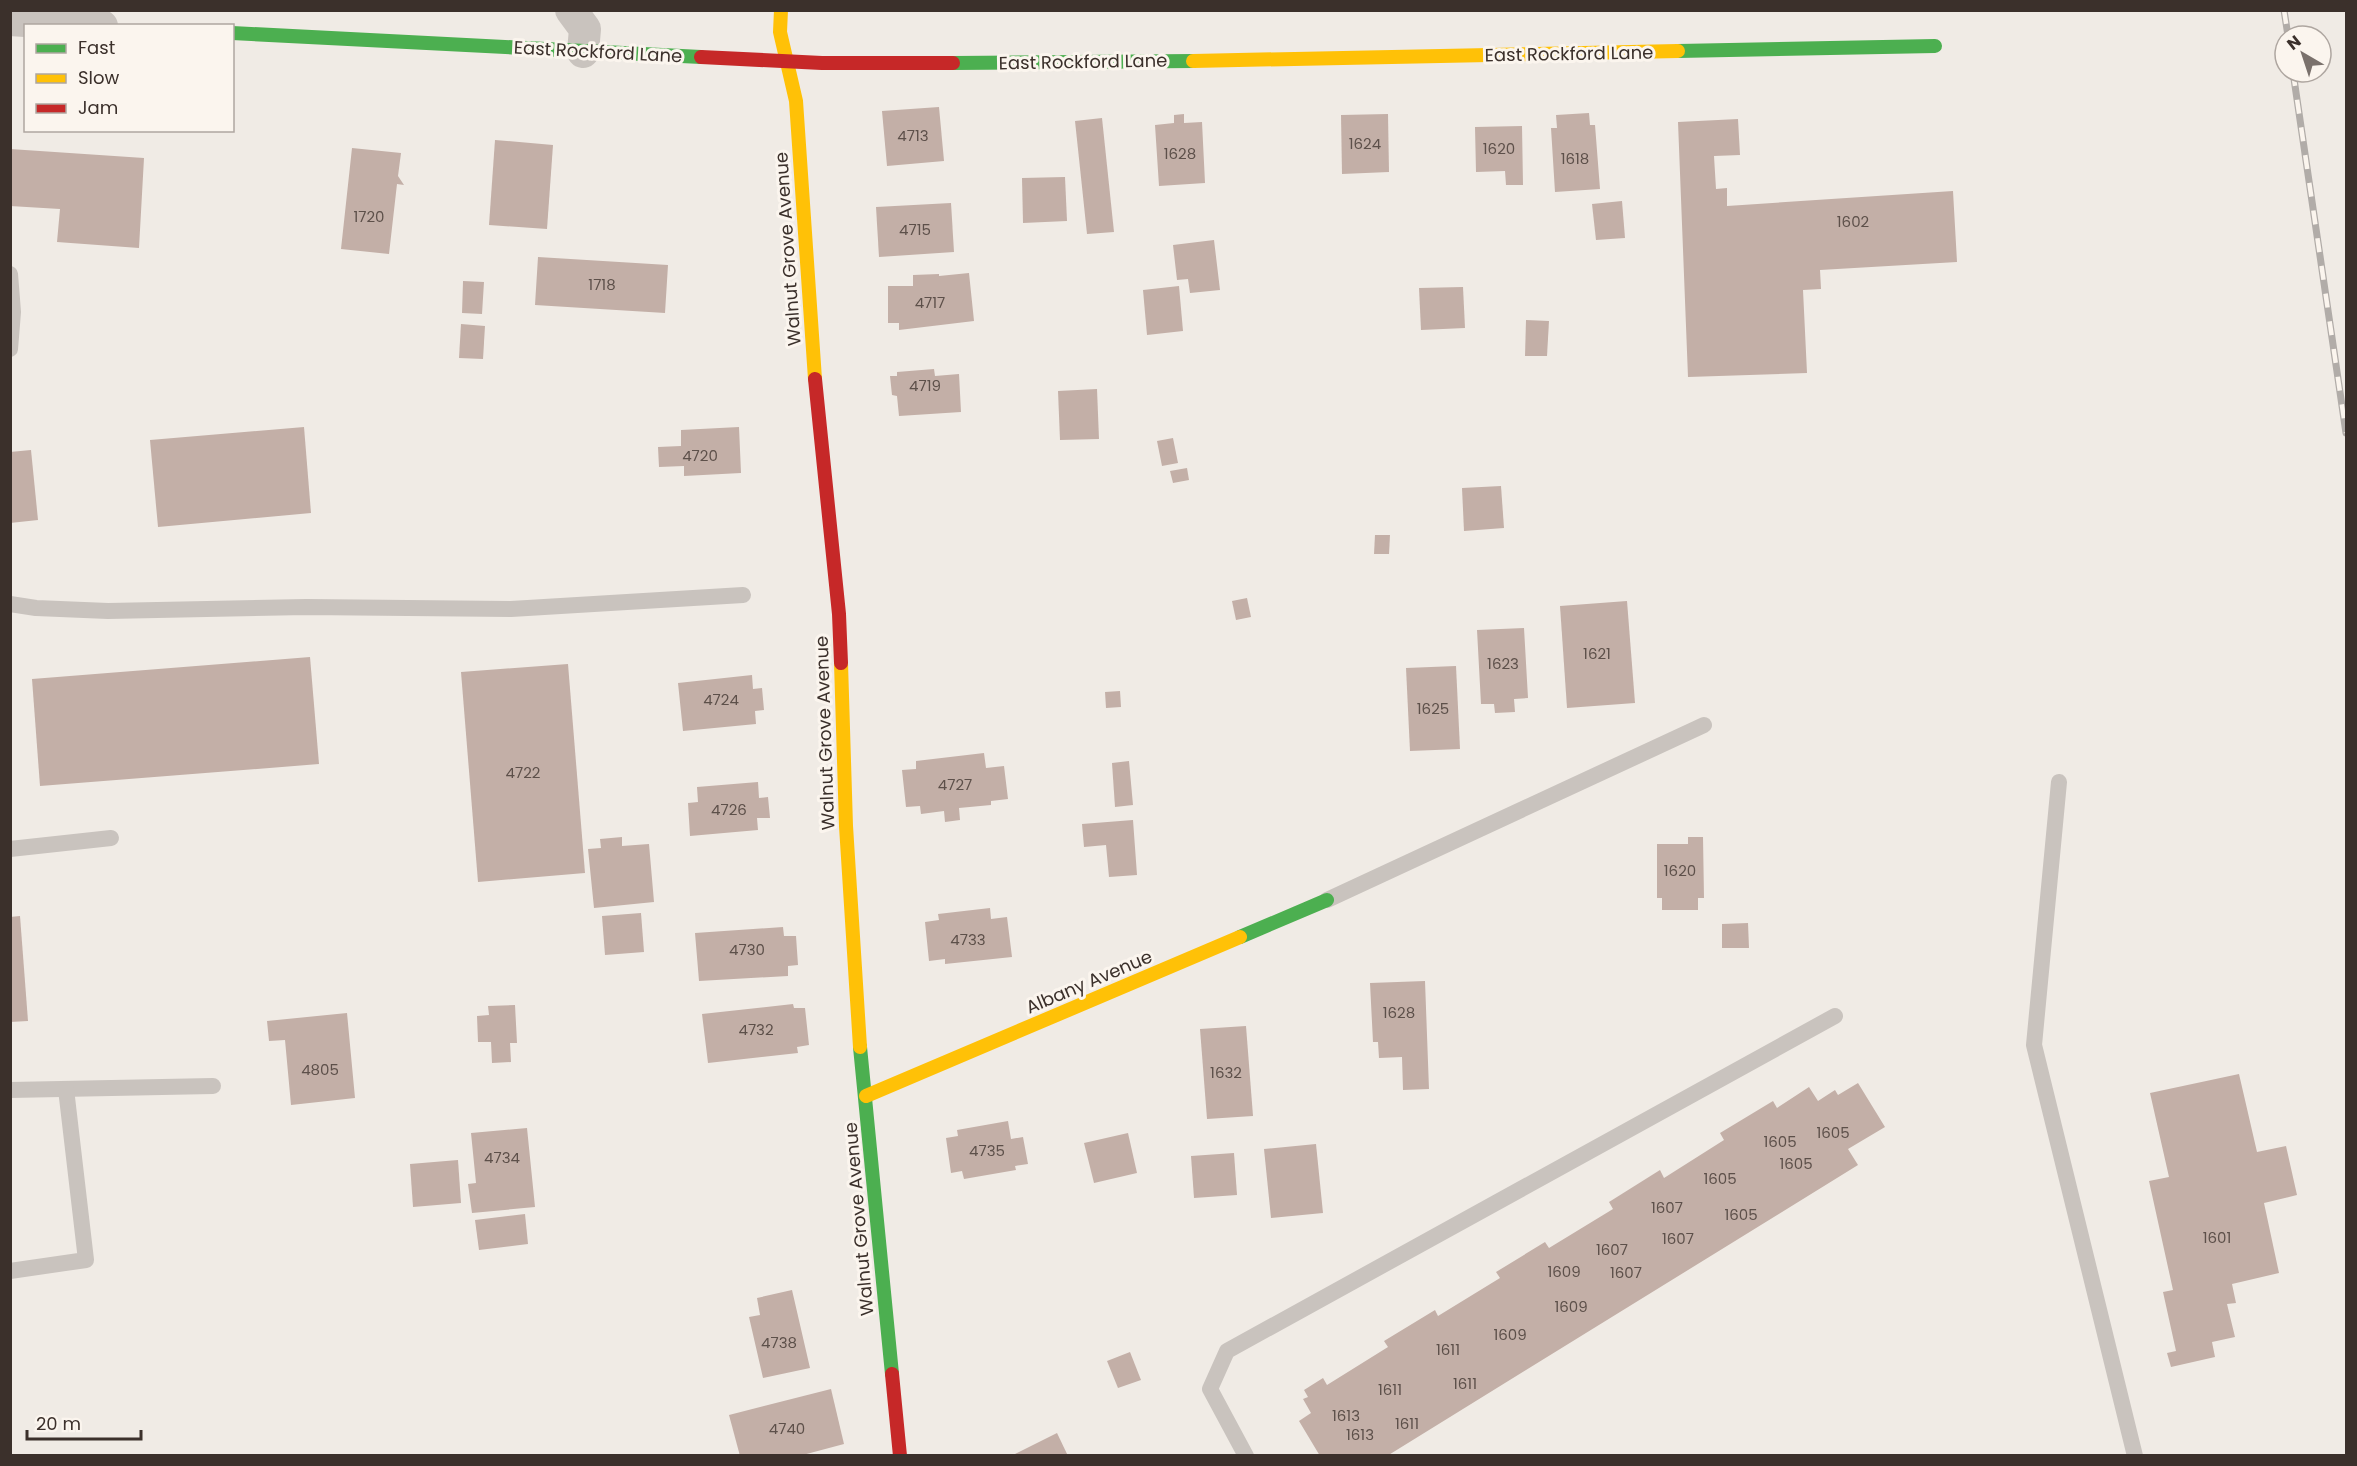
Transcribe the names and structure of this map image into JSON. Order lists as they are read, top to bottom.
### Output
{
  "streets": {
    "street": ["East Rockford Lane", "Walnut Grove Avenue", "Albany Avenue"]
  },
  "crossings": [
    ["East Rockford Lane", "Walnut Grove Avenue"],
    ["Walnut Grove Avenue", "Albany Avenue"]
  ],
  "house_numbers": [
    "4713",
    "1624",
    "1620",
    "1628",
    "1618",
    "1720",
    "1602",
    "4715",
    "1718",
    "4717",
    "4719",
    "4720",
    "1621",
    "1623",
    "4724",
    "1625",
    "4722",
    "4727",
    "4726",
    "1620",
    "4733",
    "4730",
    "1628",
    "4732",
    "4805",
    "1632",
    "1605",
    "1605",
    "4735",
    "4734",
    "1605",
    "1605",
    "1607",
    "1605",
    "1601",
    "1607",
    "1607",
    "1609",
    "1607",
    "1609",
    "1609",
    "4738",
    "1611",
    "1611",
    "1611",
    "1613",
    "1611",
    "4740",
    "1613"
  ],
  "legend": ["Fast", "Slow", "Jam"],
  "scale_bar": "20 m",
  "north": "top left"
}
